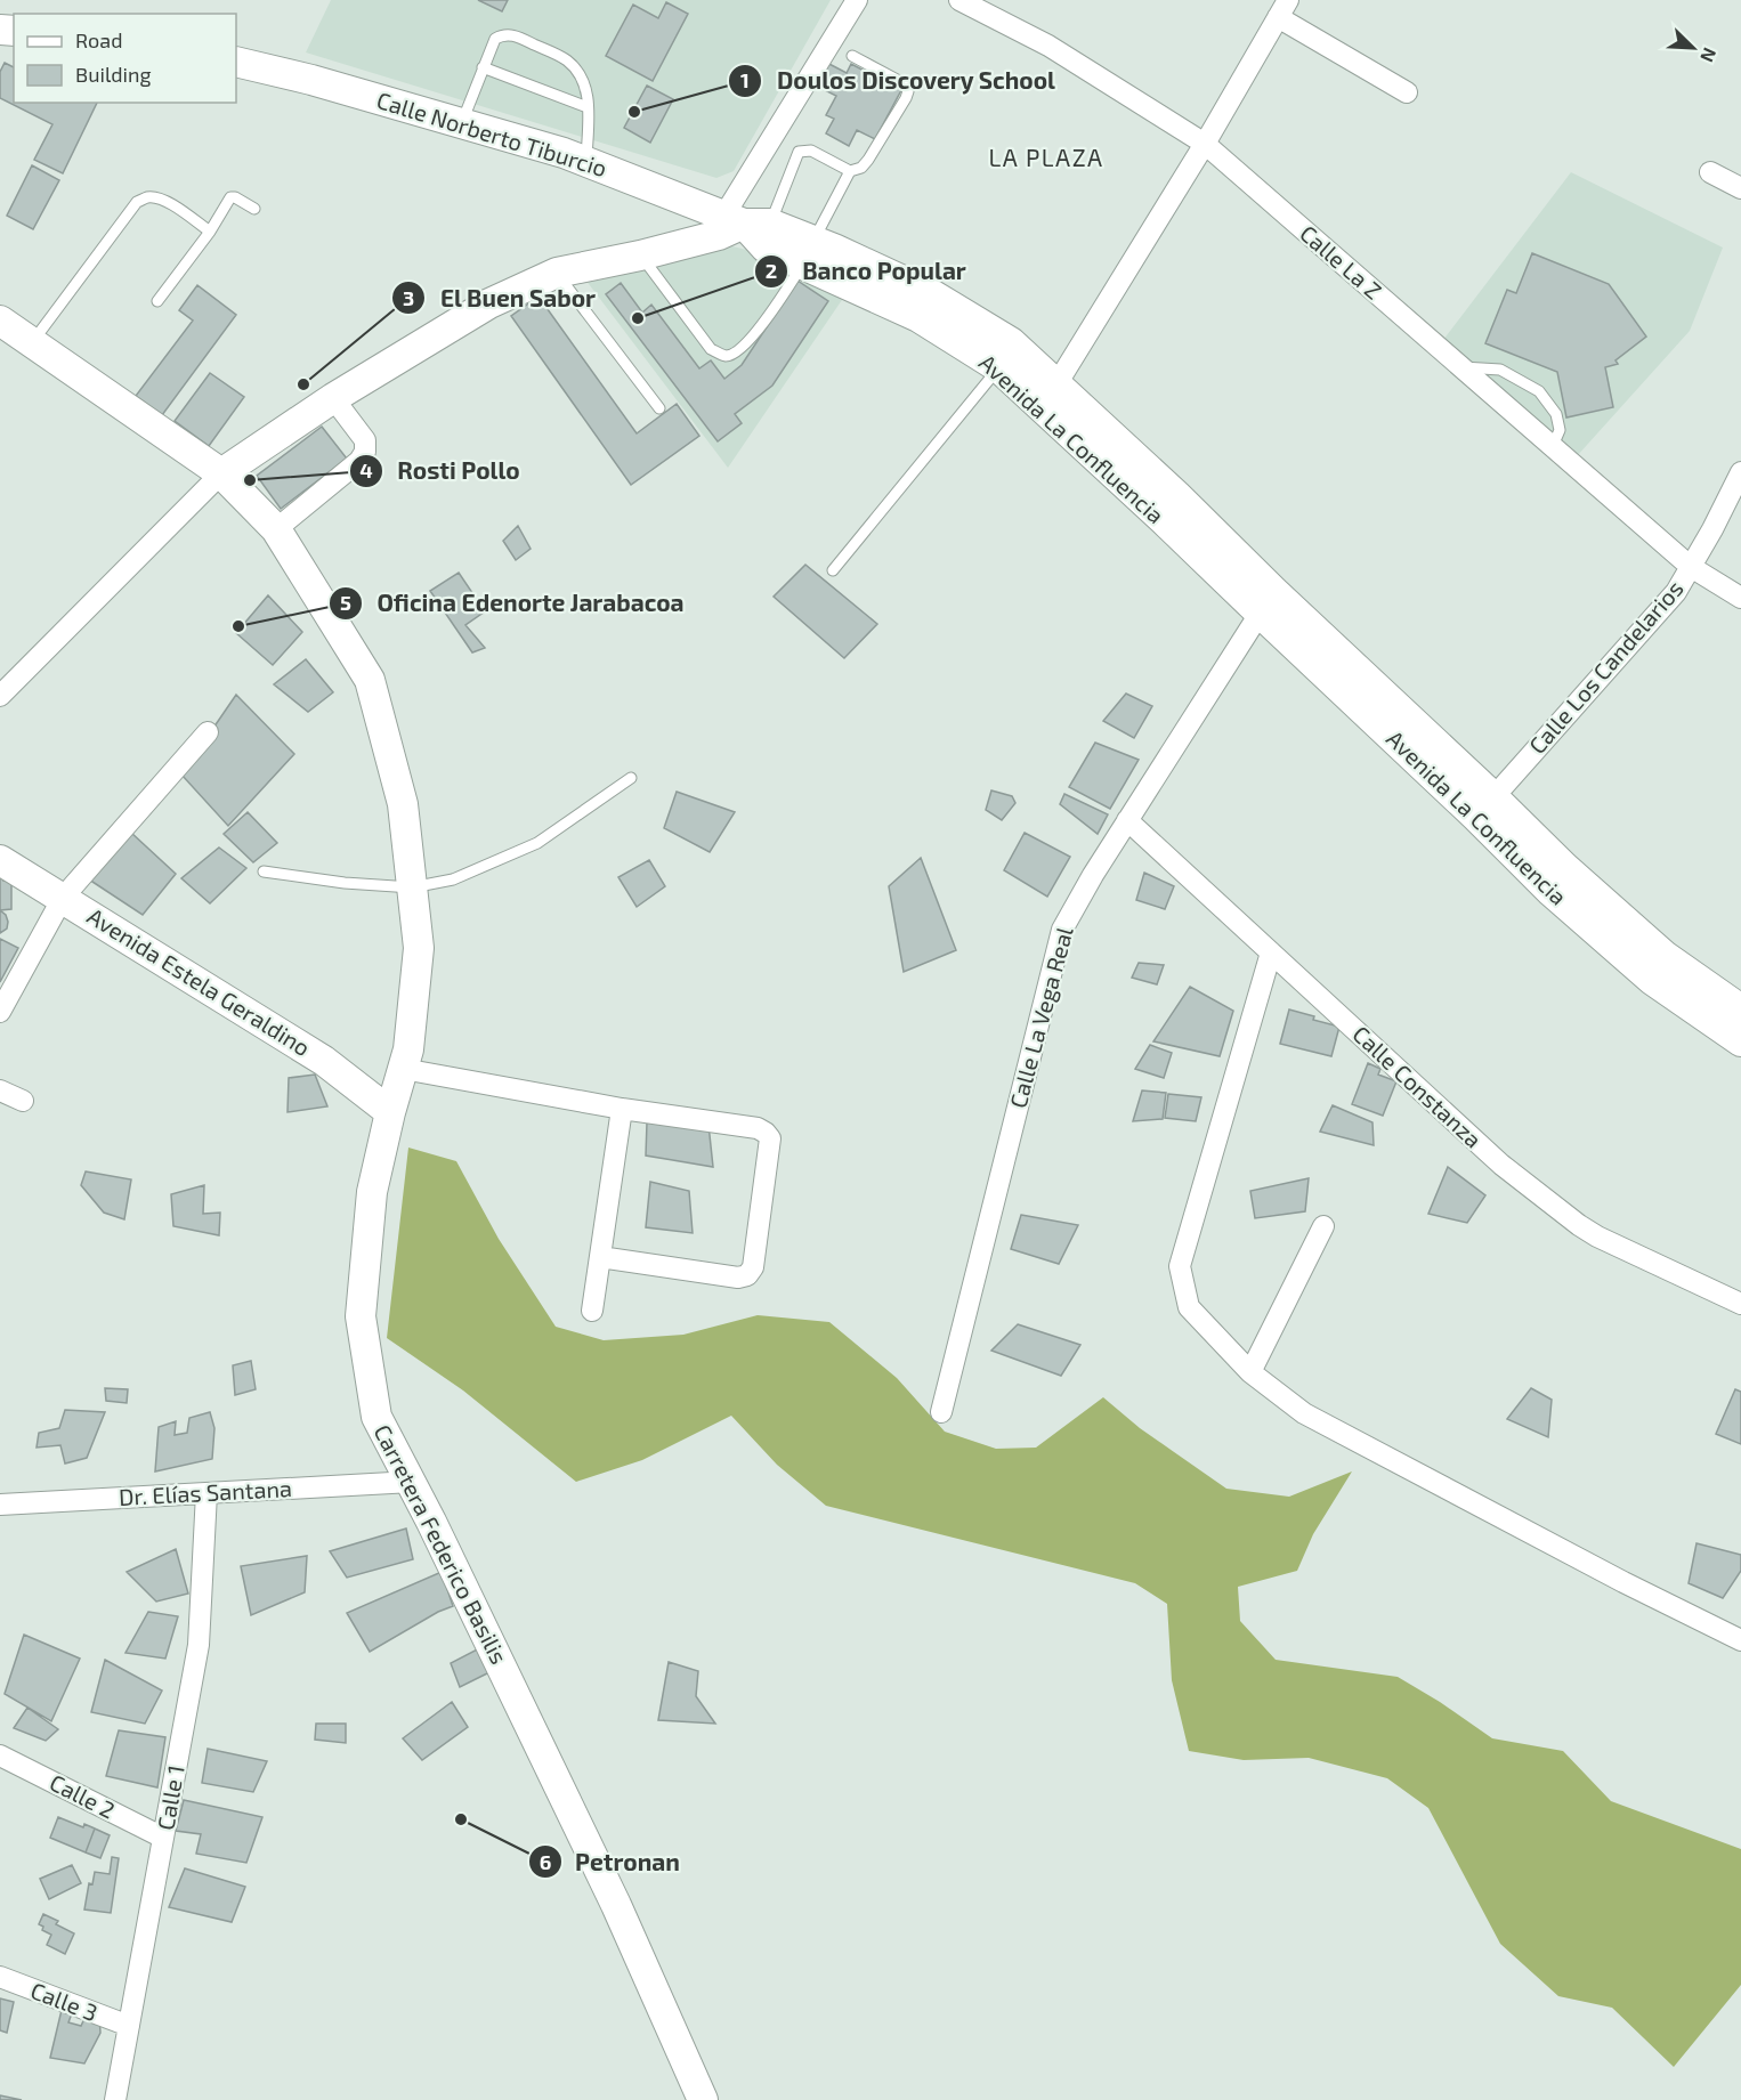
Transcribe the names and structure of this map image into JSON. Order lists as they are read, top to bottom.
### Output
{
  "streets": {
    "street": [
      "Calle Norberto Tiburcio",
      "Calle La Z",
      "Avenida La Confluencia",
      "Calle Los Candelarios",
      "Avenida Estela Geraldino",
      "Calle La Vega Real",
      "Calle Constanza",
      "Dr. Elías Santana",
      "Carretera Federico Basilis",
      "Calle 2",
      "Calle 1",
      "Calle 3"
    ]
  },
  "crossings": [
    ["Calle Norberto Tiburcio", "Avenida La Confluencia"],
    ["Calle La Z", "Calle Los Candelarios"],
    ["Avenida La Confluencia", "Calle Los Candelarios"],
    ["Avenida La Confluencia", "Calle La Vega Real"],
    ["Avenida Estela Geraldino", "Carretera Federico Basilis"],
    ["Calle La Vega Real", "Calle Constanza"],
    ["Dr. Elías Santana", "Carretera Federico Basilis"],
    ["Dr. Elías Santana", "Calle 1"],
    ["Calle 2", "Calle 1"],
    ["Calle 1", "Calle 3"]
  ],
  "districts": ["LA PLAZA"],
  "places": [
    "Doulos Discovery School",
    "Banco Popular",
    "El Buen Sabor",
    "Rosti Pollo",
    "Oficina Edenorte Jarabacoa",
    "Petronan"
  ],
  "legend": ["Road", "Building"],
  "north": "bottom right"
}
